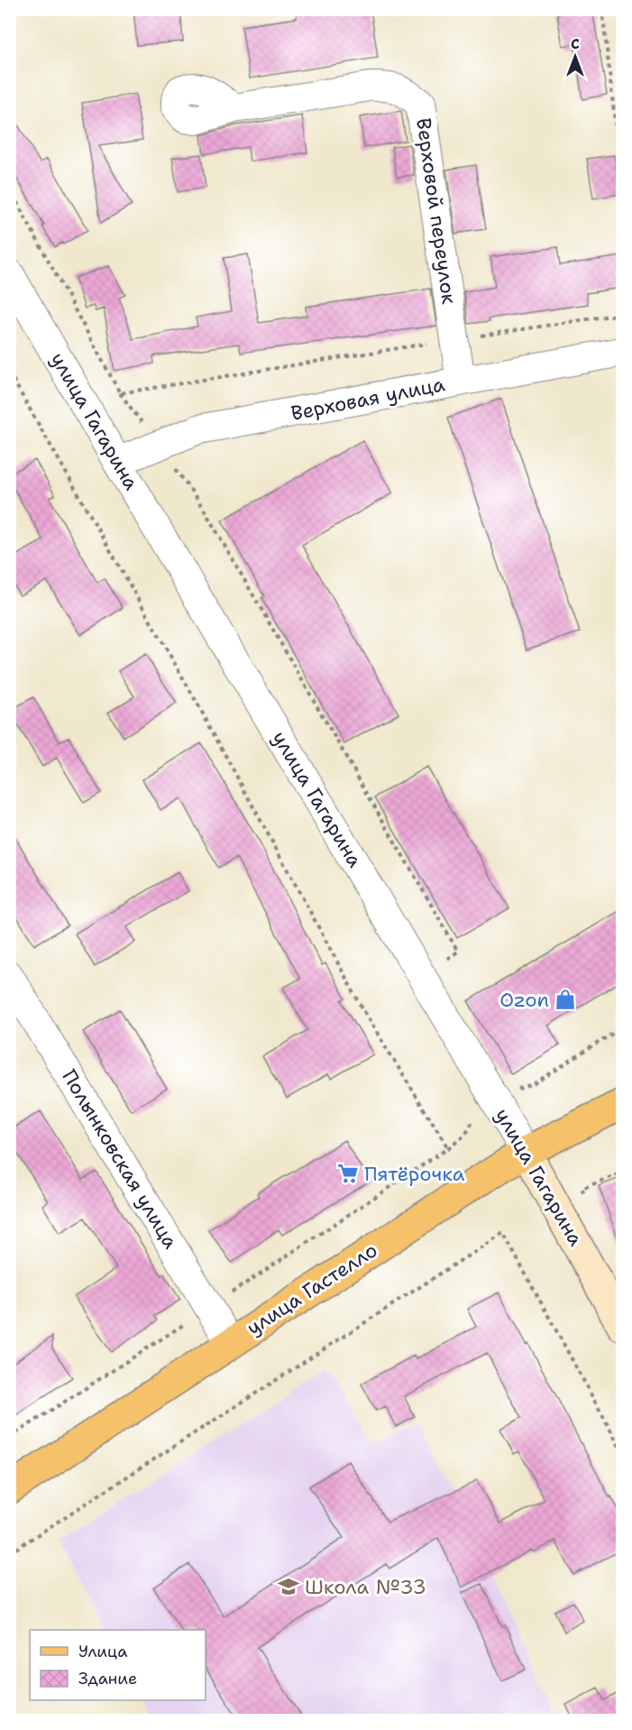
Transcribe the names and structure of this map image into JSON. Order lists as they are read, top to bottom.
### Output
{
  "streets": {
    "main road": ["улица Гагарина", "улица Гастелло"],
    "street": ["Верховой переулок", "Верховая улица", "Полынковская улица"]
  },
  "crossings": [
    ["Верховой переулок", "Верховая улица"],
    ["Верховая улица", "улица Гагарина"],
    ["улица Гагарина", "улица Гастелло"],
    ["Полынковская улица", "улица Гастелло"]
  ],
  "places": {
    "shop": ["Ozon"],
    "supermarket": ["Пятёрочка"],
    "school or university": ["Школа №33"]
  },
  "legend": ["Улица", "Здание"],
  "north": "top"
}
